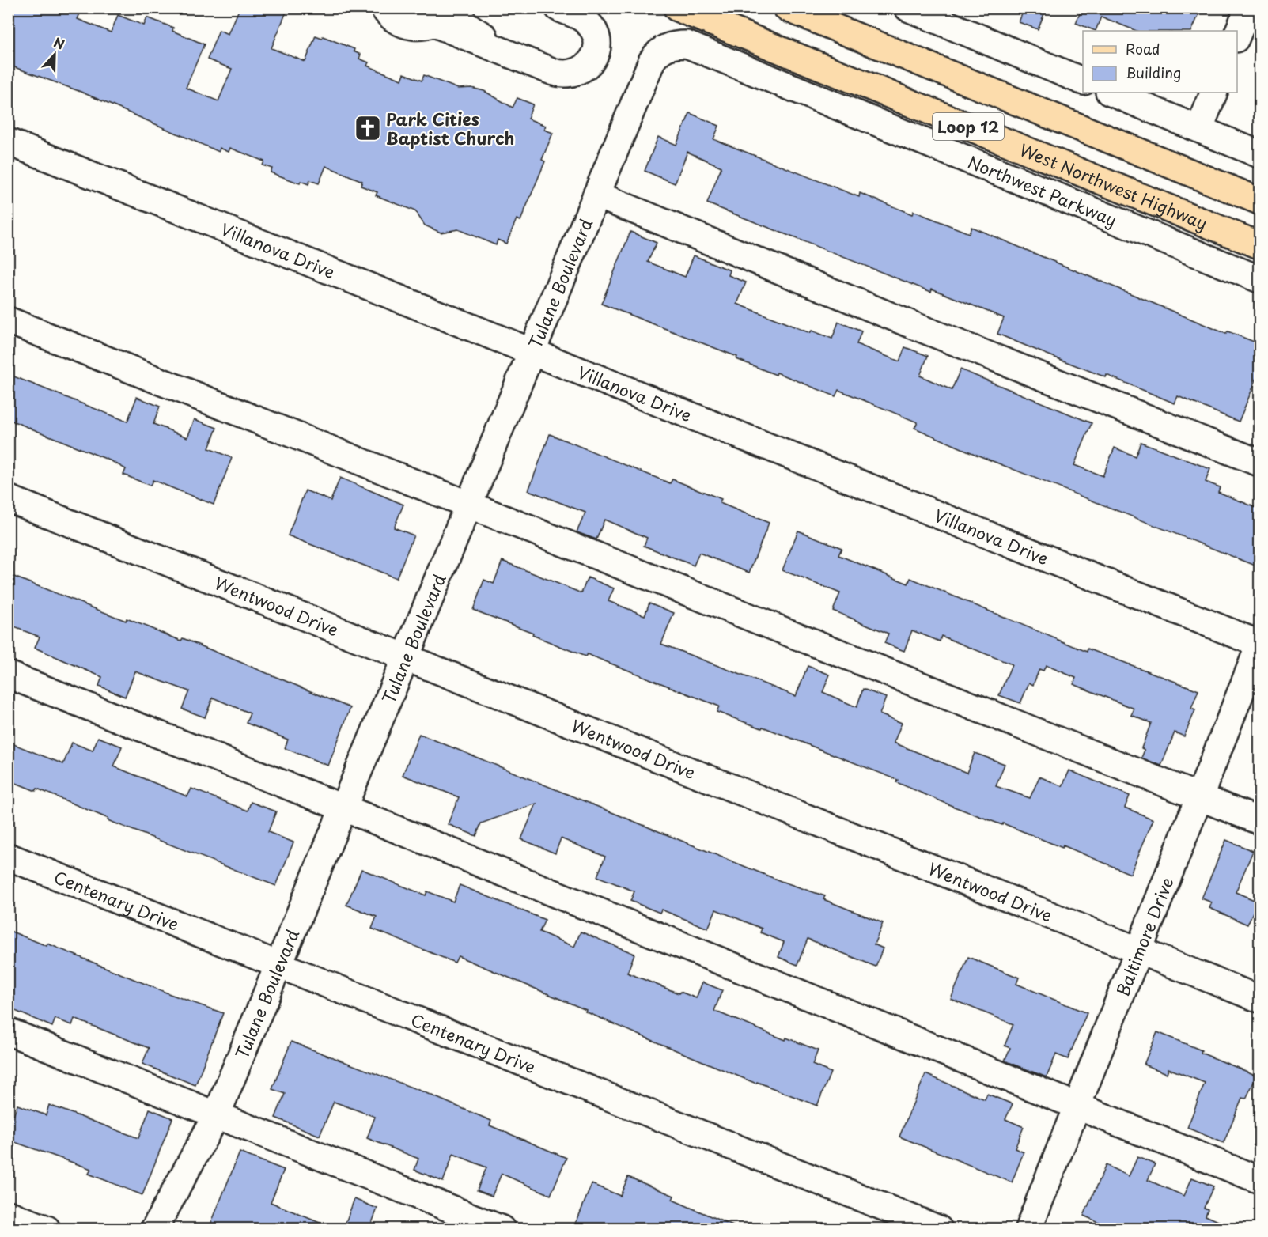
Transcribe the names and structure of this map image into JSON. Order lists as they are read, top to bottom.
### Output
{
  "streets": {
    "main road": ["Loop 12", "West Northwest Highway"],
    "street": [
      "Northwest Parkway",
      "Villanova Drive",
      "Tulane Boulevard",
      "Wentwood Drive",
      "Centenary Drive",
      "Baltimore Drive"
    ]
  },
  "crossings": [
    ["Northwest Parkway", "Tulane Boulevard"],
    ["Villanova Drive", "Tulane Boulevard"],
    ["Villanova Drive", "Baltimore Drive"],
    ["Tulane Boulevard", "Wentwood Drive"],
    ["Tulane Boulevard", "Centenary Drive"],
    ["Wentwood Drive", "Baltimore Drive"]
  ],
  "places": {
    "church": ["Park Cities Baptist Church"]
  },
  "legend": ["Road", "Building"],
  "north": "top"
}
